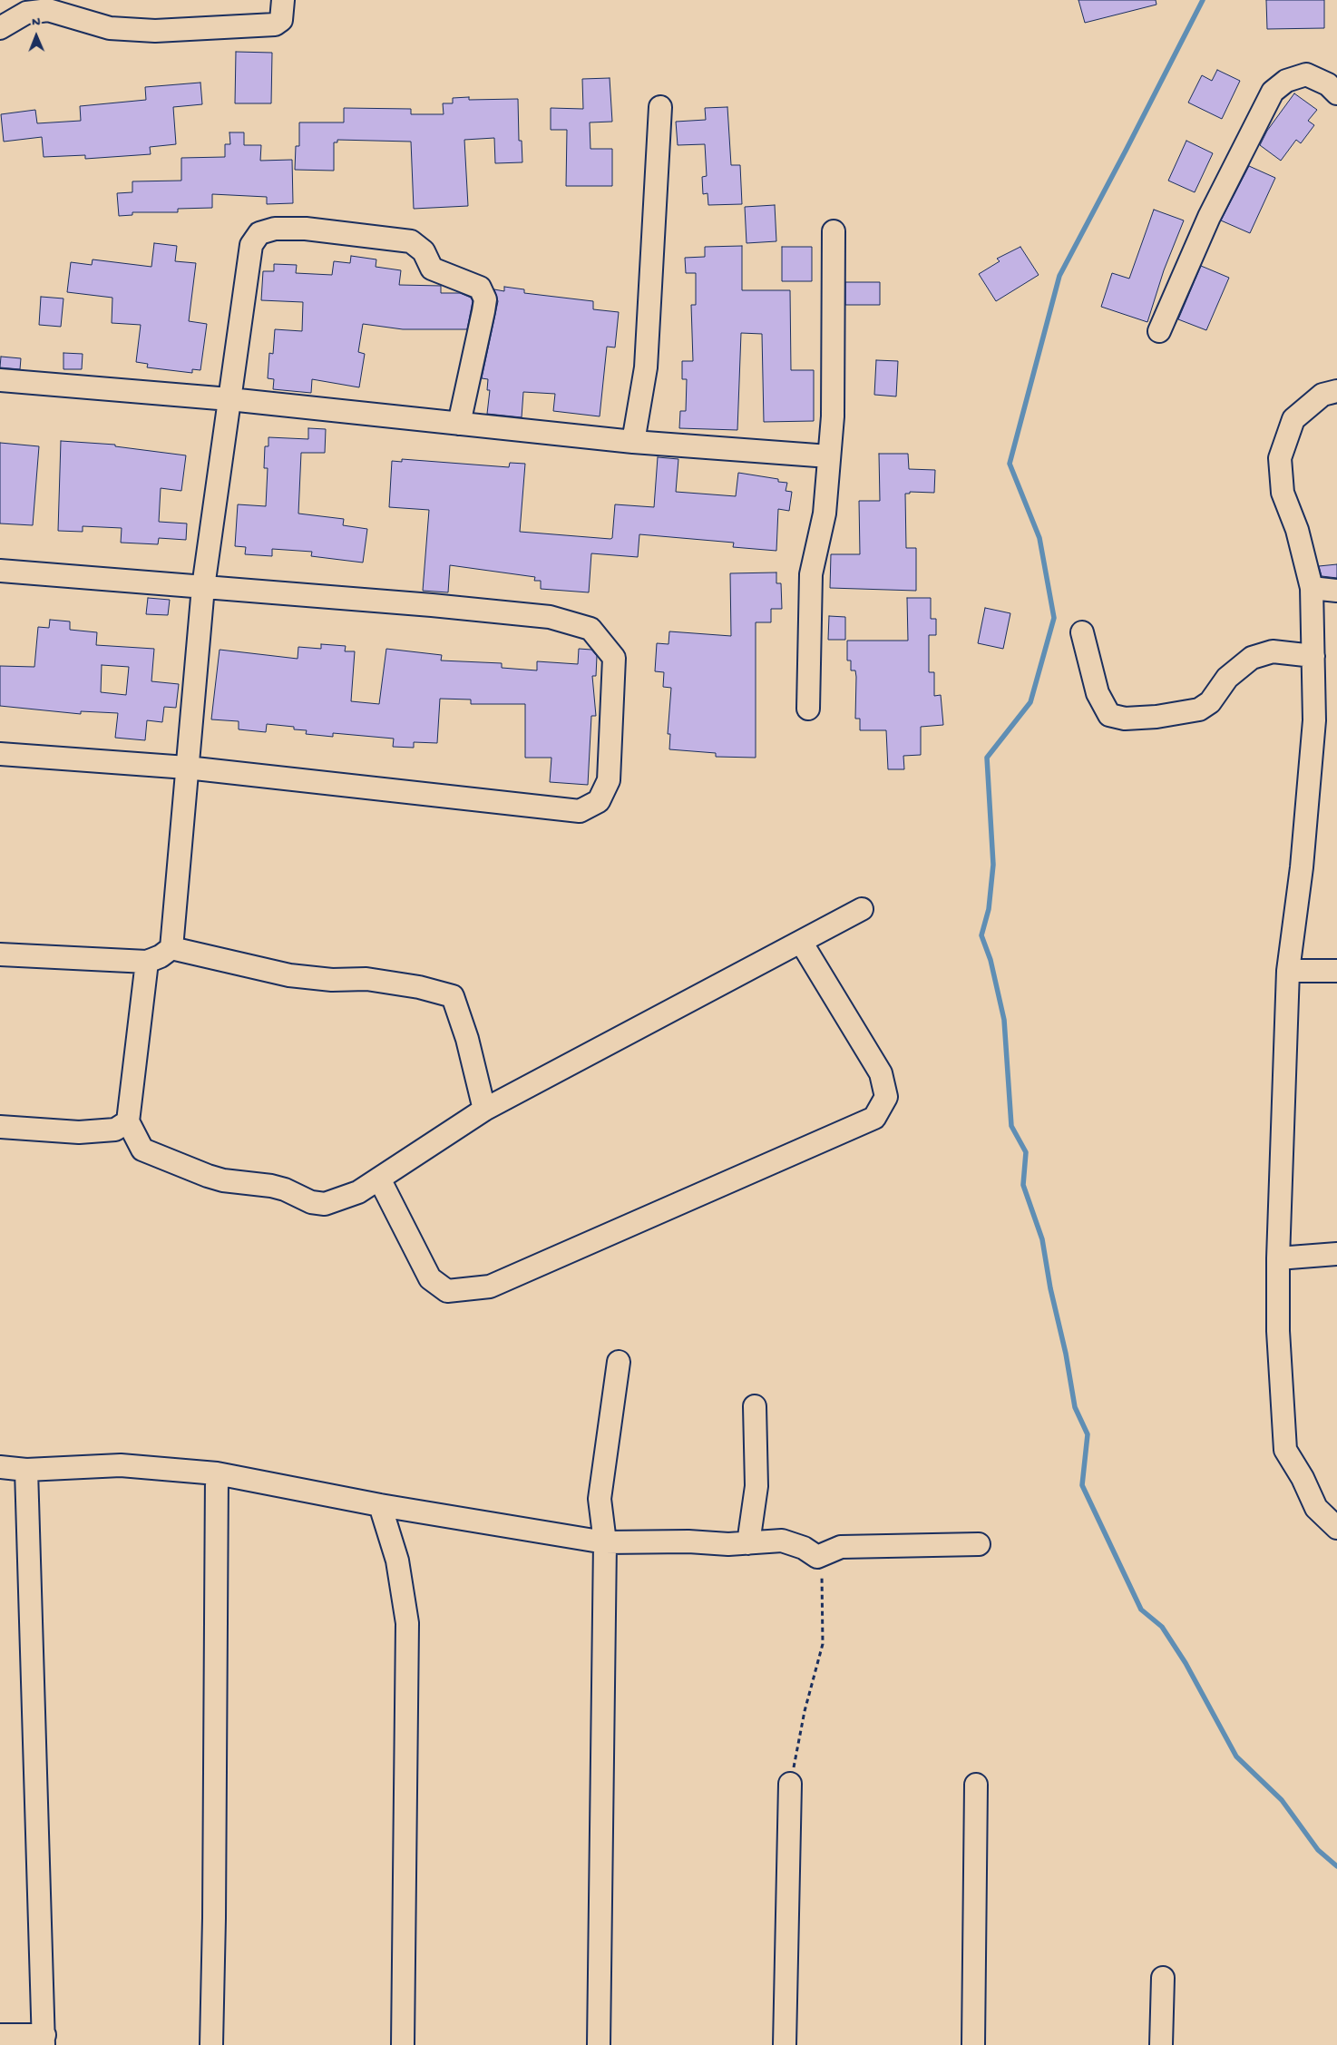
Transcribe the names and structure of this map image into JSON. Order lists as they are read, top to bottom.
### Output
{
  "north": "top"
}
